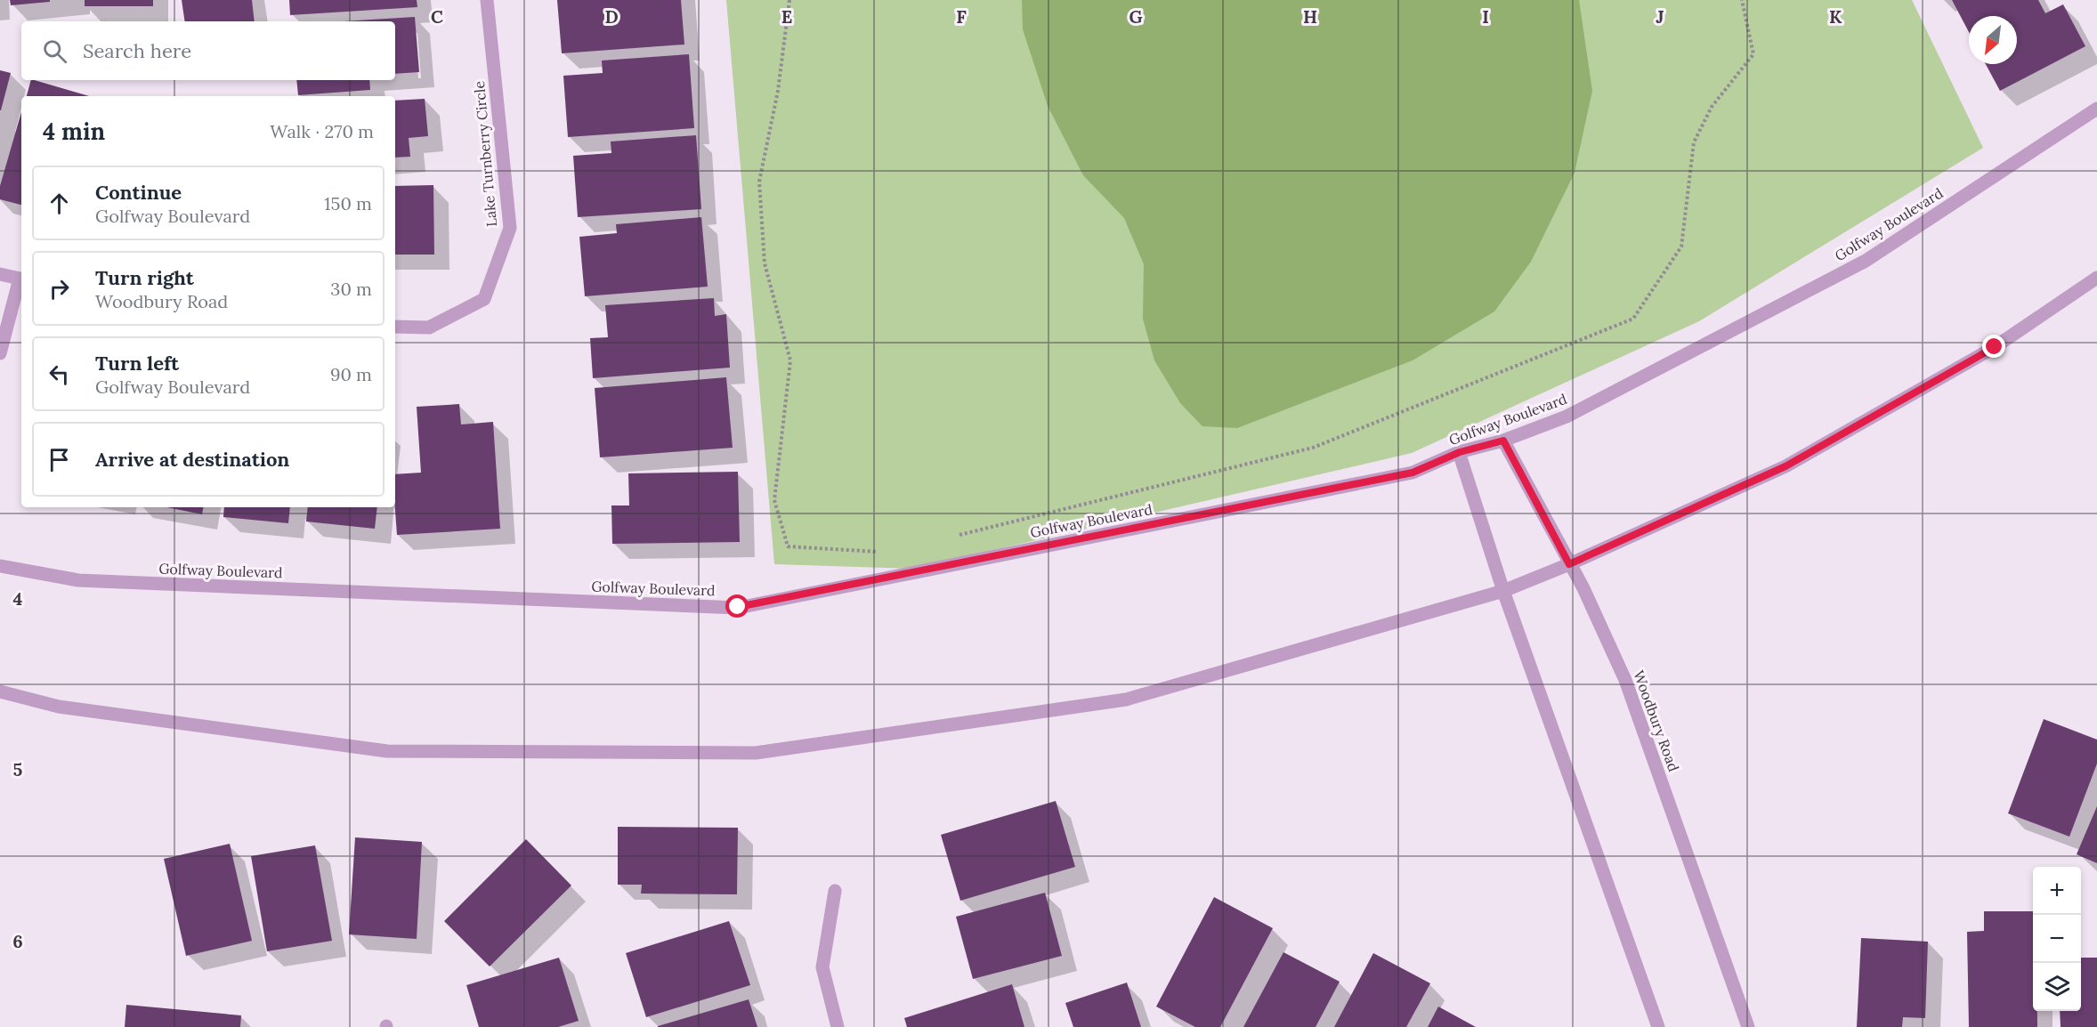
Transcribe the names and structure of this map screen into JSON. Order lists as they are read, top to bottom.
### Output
{
  "streets": {
    "street": ["Lake Turnberry Circle", "Golfway Boulevard", "Woodbury Road"]
  },
  "crossings": [
    ["Golfway Boulevard", "Woodbury Road"]
  ],
  "north": "bottom left",
  "page": {
    "search": "Search here",
    "heading": ["4 min", "Walk · 270 m"],
    "list": [
      ["Continue", "Golfway Boulevard", "150 m"],
      ["Turn right", "Woodbury Road", "30 m"],
      ["Turn left", "Golfway Boulevard", "90 m"],
      "Arrive at destination"
    ],
    "map_buttons": ["+", "−"]
  },
  "grid": {
    "columns": [
      "C",
      "D",
      "E",
      "F",
      "G",
      "H",
      "I",
      "J",
      "K"
    ],
    "rows": ["4", "5", "6"]
  }
}
